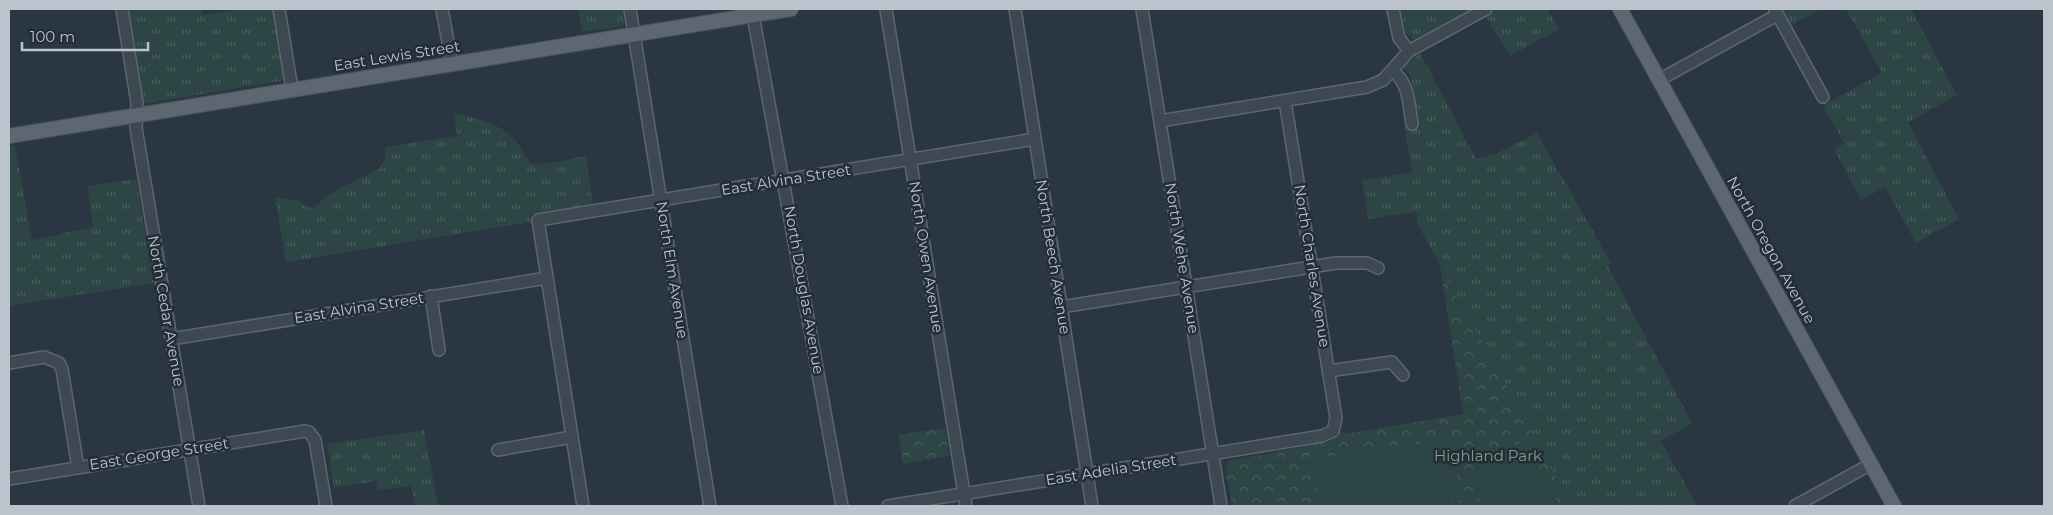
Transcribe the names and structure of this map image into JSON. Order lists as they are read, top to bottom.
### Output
{
  "streets": {
    "main road": ["East Lewis Street", "North Oregon Avenue"],
    "street": [
      "East Alvina Street",
      "North Owen Avenue",
      "North Beech Avenue",
      "North Wehe Avenue",
      "North Charles Avenue",
      "North Elm Avenue",
      "North Douglas Avenue",
      "North Cedar Avenue",
      "East George Street",
      "East Adelia Street"
    ]
  },
  "crossings": [
    ["East Lewis Street", "North Elm Avenue"],
    ["East Lewis Street", "North Douglas Avenue"],
    ["East Lewis Street", "North Cedar Avenue"],
    ["East Alvina Street", "North Owen Avenue"],
    ["East Alvina Street", "North Beech Avenue"],
    ["East Alvina Street", "North Elm Avenue"],
    ["East Alvina Street", "North Douglas Avenue"],
    ["East Alvina Street", "North Cedar Avenue"],
    ["North Owen Avenue", "East Adelia Street"],
    ["North Beech Avenue", "East Adelia Street"],
    ["North Wehe Avenue", "East Adelia Street"],
    ["North Charles Avenue", "East Adelia Street"],
    ["North Cedar Avenue", "East George Street"]
  ],
  "parks": ["Highland Park"],
  "scale_bar": "100 m"
}
